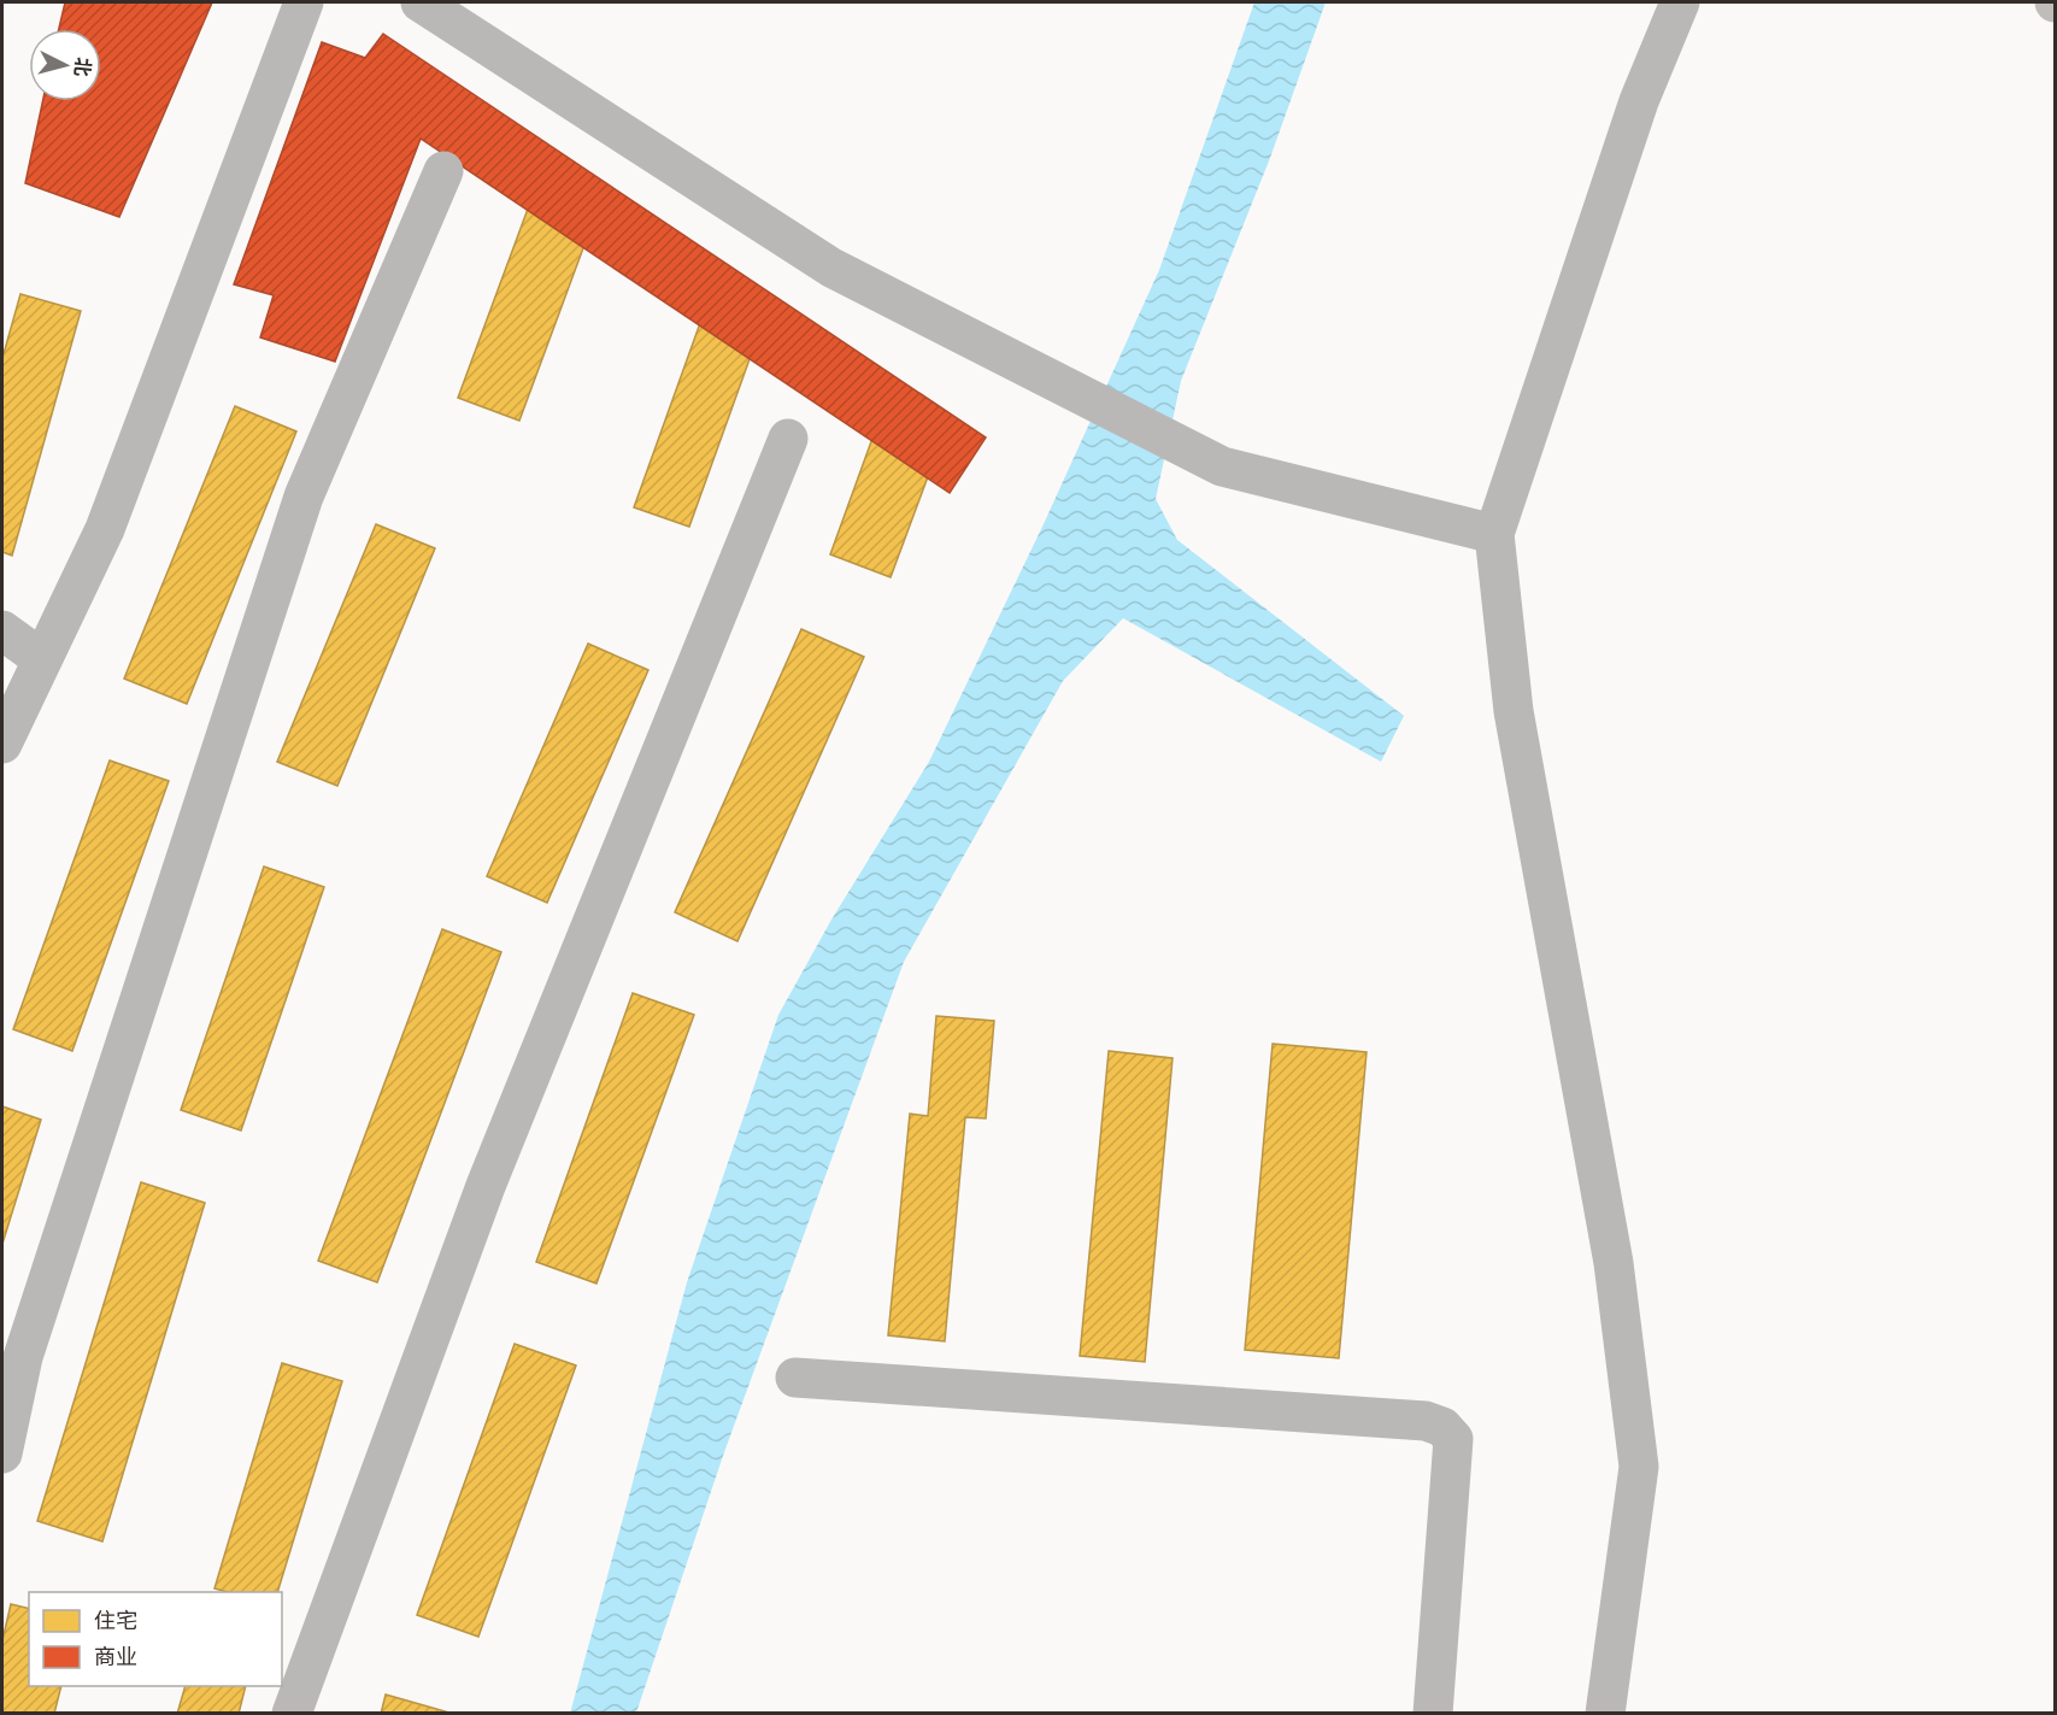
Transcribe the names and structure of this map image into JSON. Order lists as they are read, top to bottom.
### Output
{
  "legend": ["住宅", "商业"],
  "north": "right"
}
